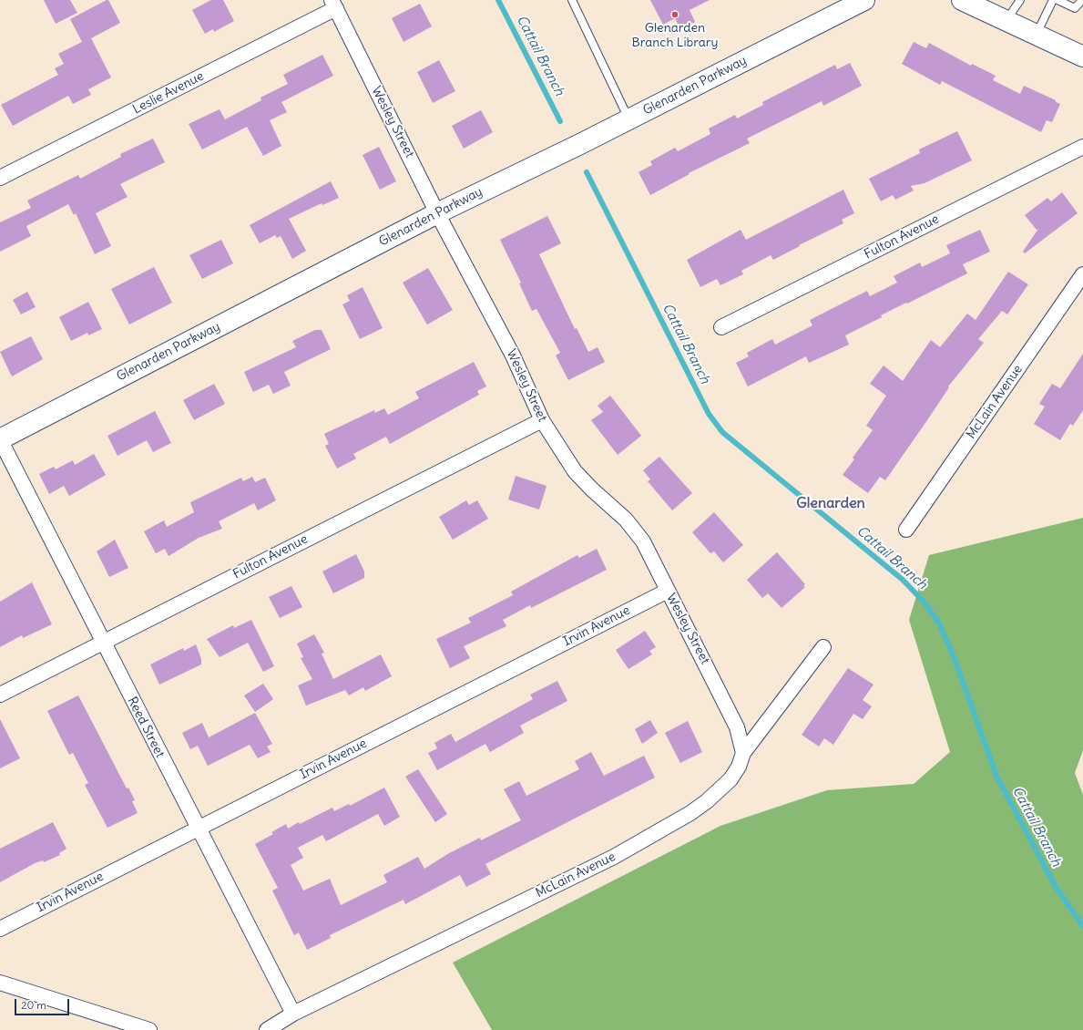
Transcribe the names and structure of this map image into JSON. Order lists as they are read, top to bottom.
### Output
{
  "streets": {
    "street": [
      "Glenarden Parkway",
      "Leslie Avenue",
      "Wesley Street",
      "Fulton Avenue",
      "McLain Avenue",
      "Irvin Avenue",
      "Reed Street"
    ]
  },
  "crossings": [
    ["Glenarden Parkway", "Wesley Street"],
    ["Glenarden Parkway", "Reed Street"],
    ["Leslie Avenue", "Wesley Street"],
    ["Wesley Street", "Fulton Avenue"],
    ["Wesley Street", "McLain Avenue"],
    ["Wesley Street", "Irvin Avenue"],
    ["Fulton Avenue", "Reed Street"],
    ["McLain Avenue", "Reed Street"],
    ["Irvin Avenue", "Reed Street"]
  ],
  "districts": ["Glenarden"],
  "water": ["Cattail Branch"],
  "places": ["Glenarden Branch Library"],
  "scale_bar": "20 m"
}
